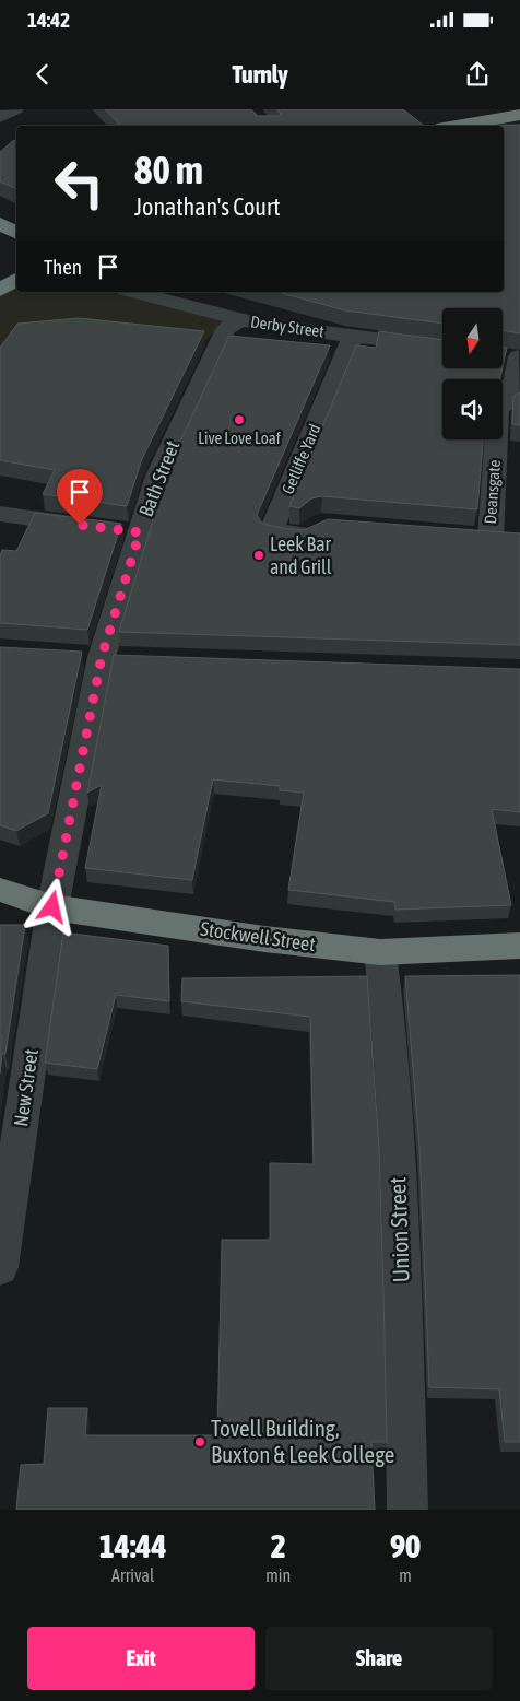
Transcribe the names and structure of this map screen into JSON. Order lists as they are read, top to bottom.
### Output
{
  "streets": {
    "highway": ["Stockwell Street"],
    "street": [
      "Derby Street",
      "Getliffe Yard",
      "Bath Street",
      "Deansgate",
      "New Street",
      "Union Street"
    ]
  },
  "crossings": [
    ["Derby Street", "Getliffe Yard"],
    ["Derby Street", "Bath Street"],
    ["Bath Street", "Stockwell Street"],
    ["Bath Street", "New Street"],
    ["Stockwell Street", "New Street"],
    ["Stockwell Street", "Union Street"]
  ],
  "places": ["Live Love Loaf", "Leek Bar and Grill", "Tovell Building, Buxton & Leek College"],
  "north": "bottom",
  "page": {
    "status": "14:42",
    "header": "Turnly",
    "turn": ["80 m", "Jonathan's Court"],
    "then": "Then",
    "eta": [
      "14:44",
      "Arrival",
      "2",
      "min",
      "90",
      "m"
    ],
    "buttons": ["Exit", "Share"]
  }
}
